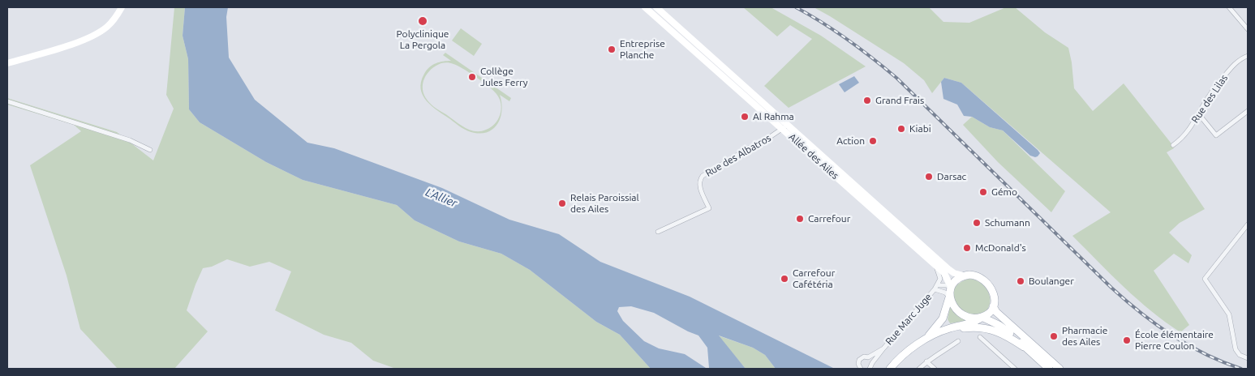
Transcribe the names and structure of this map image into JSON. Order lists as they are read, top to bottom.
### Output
{
  "streets": {
    "main road": ["Allée des Ailes"],
    "street": ["Rue des Lilas", "Rue des Albatros", "Rue Marc Juge"]
  },
  "crossings": [
    ["Rue des Albatros", "Allée des Ailes"],
    ["Allée des Ailes", "Rue Marc Juge"]
  ],
  "water": ["L'Allier"],
  "places": [
    "Polyclinique La Pergola",
    "Entreprise Planche",
    "Collège Jules Ferry",
    "Grand Frais",
    "Al Rahma",
    "Kiabi",
    "Action",
    "Darsac",
    "Gémo",
    "Relais Paroissial des Ailes",
    "Carrefour",
    "Schumann",
    "McDonald's",
    "Carrefour Cafétéria",
    "Boulanger",
    "Pharmacie des Ailes",
    "École élémentaire Pierre Coulon"
  ]
}
